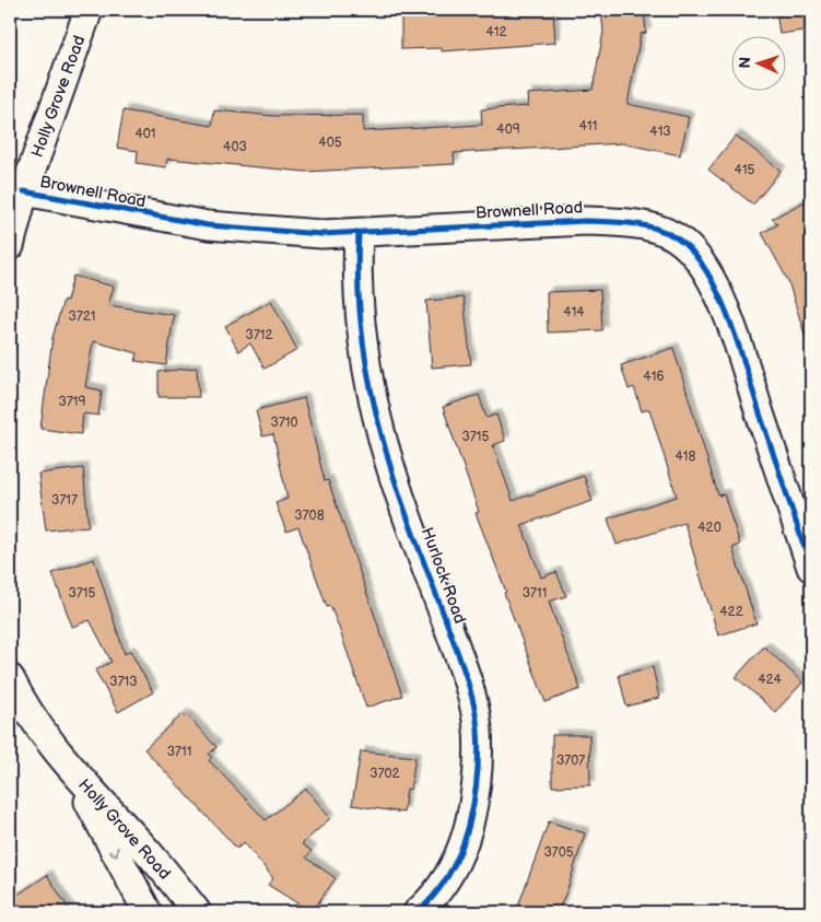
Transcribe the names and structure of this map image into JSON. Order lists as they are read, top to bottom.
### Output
{
  "streets": {
    "street": ["Holly Grove Road", "Brownell Road", "Hurlock Road"]
  },
  "crossings": [
    ["Holly Grove Road", "Brownell Road"],
    ["Brownell Road", "Hurlock Road"]
  ],
  "house_numbers": [
    "412",
    "411",
    "409",
    "413",
    "401",
    "405",
    "403",
    "415",
    "414",
    "3721",
    "3712",
    "416",
    "3719",
    "3710",
    "3715",
    "418",
    "3717",
    "3708",
    "420",
    "3715",
    "3711",
    "422",
    "424",
    "3713",
    "3711",
    "3707",
    "3702",
    "3705"
  ],
  "north": "left"
}
